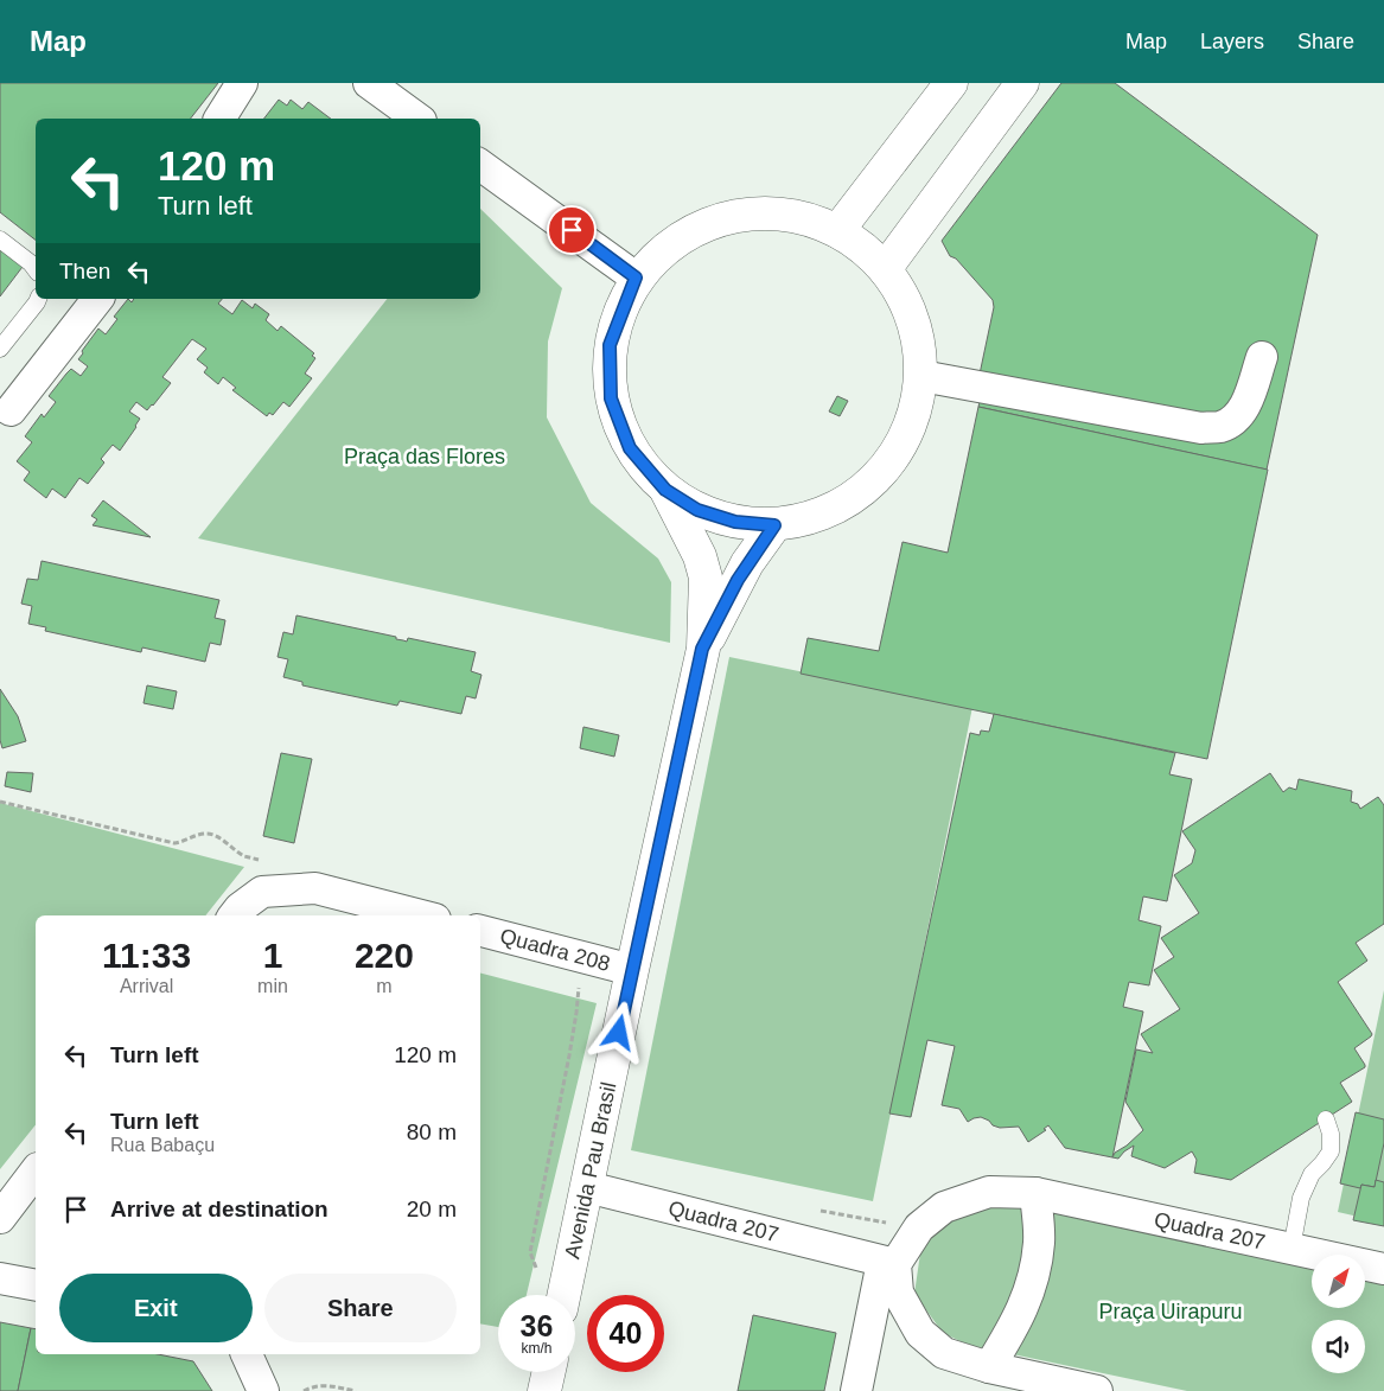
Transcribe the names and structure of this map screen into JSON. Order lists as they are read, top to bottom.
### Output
{
  "streets": {
    "street": ["Quadra 208", "Avenida Pau Brasil", "Quadra 207"]
  },
  "crossings": [
    ["Quadra 208", "Avenida Pau Brasil"],
    ["Avenida Pau Brasil", "Quadra 207"]
  ],
  "parks": ["Praça das Flores", "Praça Uirapuru"],
  "north": "top right",
  "page": {
    "header": "Map",
    "nav": ["Map", "Layers", "Share"],
    "turn": ["120 m", "Turn left"],
    "then": "Then",
    "eta": [
      "11:33",
      "Arrival",
      "1",
      "min",
      "220",
      "m"
    ],
    "list": [
      {
        "name": "Turn left",
        "value": "120 m"
      },
      {
        "name": "Turn left",
        "note": "Rua Babaçu",
        "value": "80 m"
      },
      {
        "name": "Arrive at destination",
        "value": "20 m"
      }
    ],
    "buttons": ["Exit", "Share"],
    "speed": "36 km/h",
    "limit": "40"
  }
}
